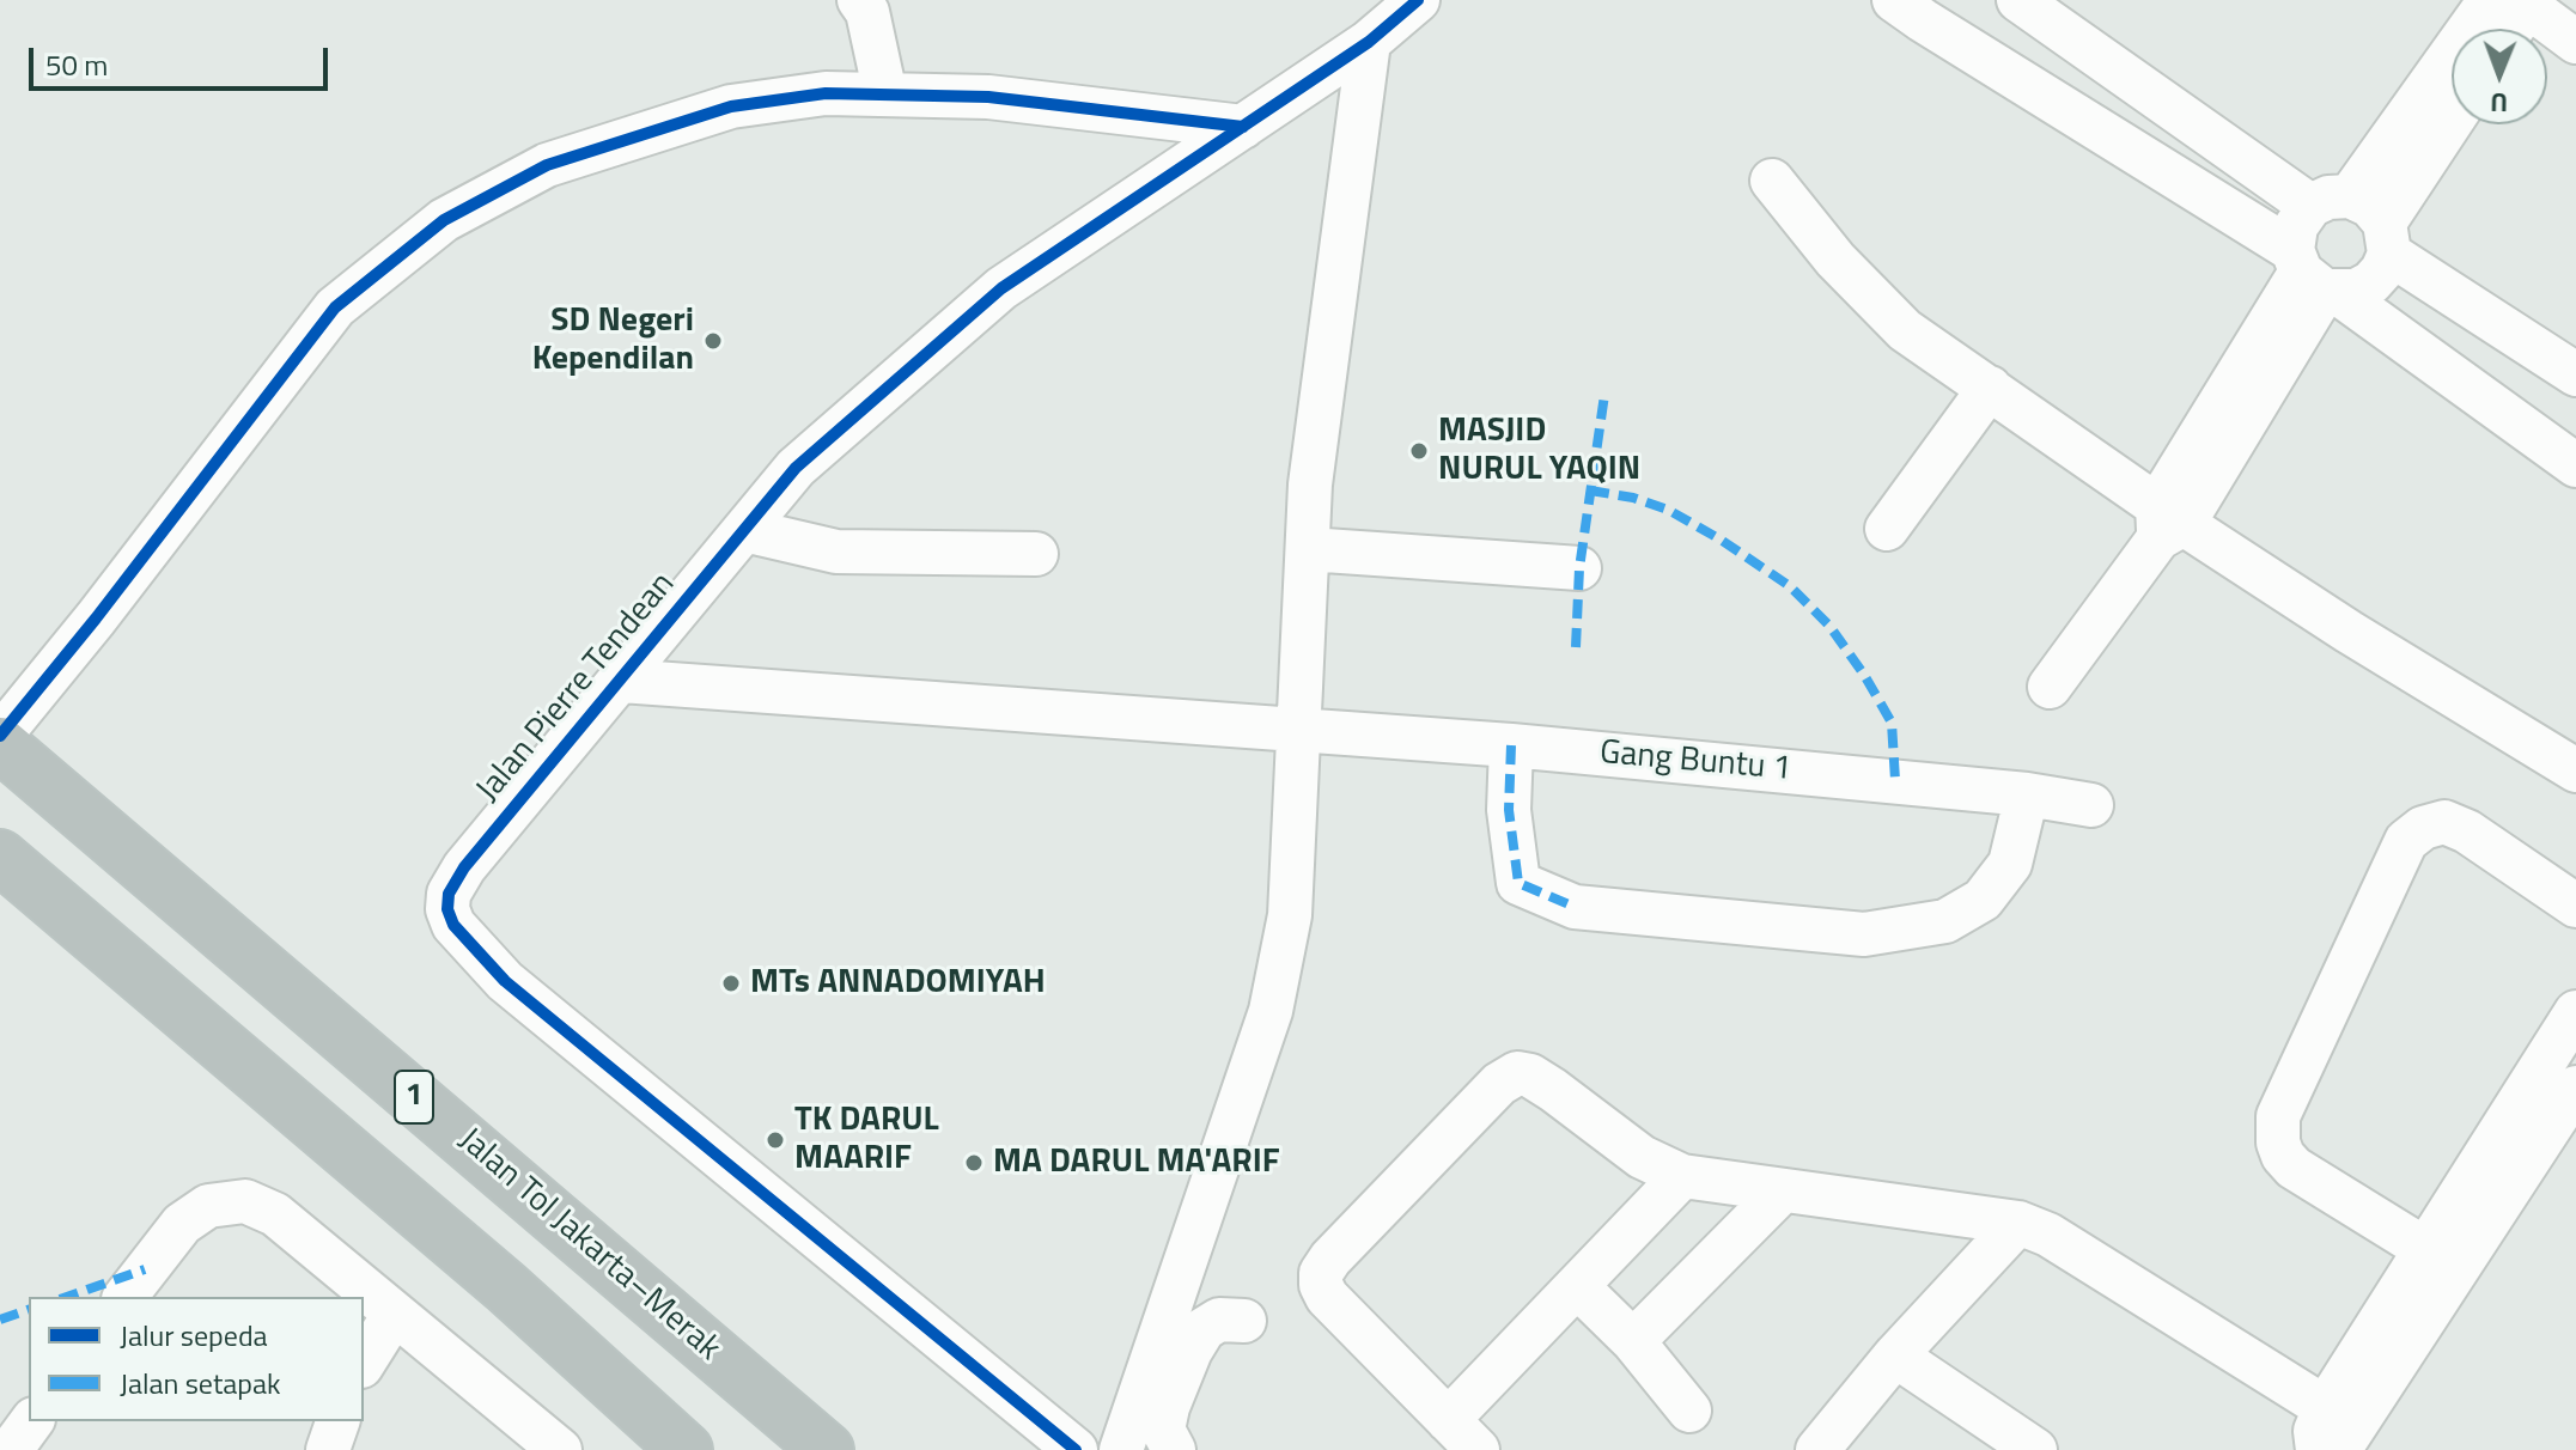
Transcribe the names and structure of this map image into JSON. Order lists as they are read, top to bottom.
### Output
{
  "streets": {
    "highway": ["1", "Jalan Tol Jakarta–Merak"],
    "street": ["Jalan Pierre Tendean", "Gang Buntu 1"]
  },
  "crossings": [
    ["Jalan Pierre Tendean", "Gang Buntu 1"]
  ],
  "places": [
    "SD Negeri Kependilan",
    "MASJID NURUL YAQIN",
    "MTs ANNADOMIYAH",
    "TK DARUL MAARIF",
    "MA DARUL MA'ARIF"
  ],
  "legend": ["Jalur sepeda", "Jalan setapak"],
  "scale_bar": "50 m",
  "north": "bottom"
}
